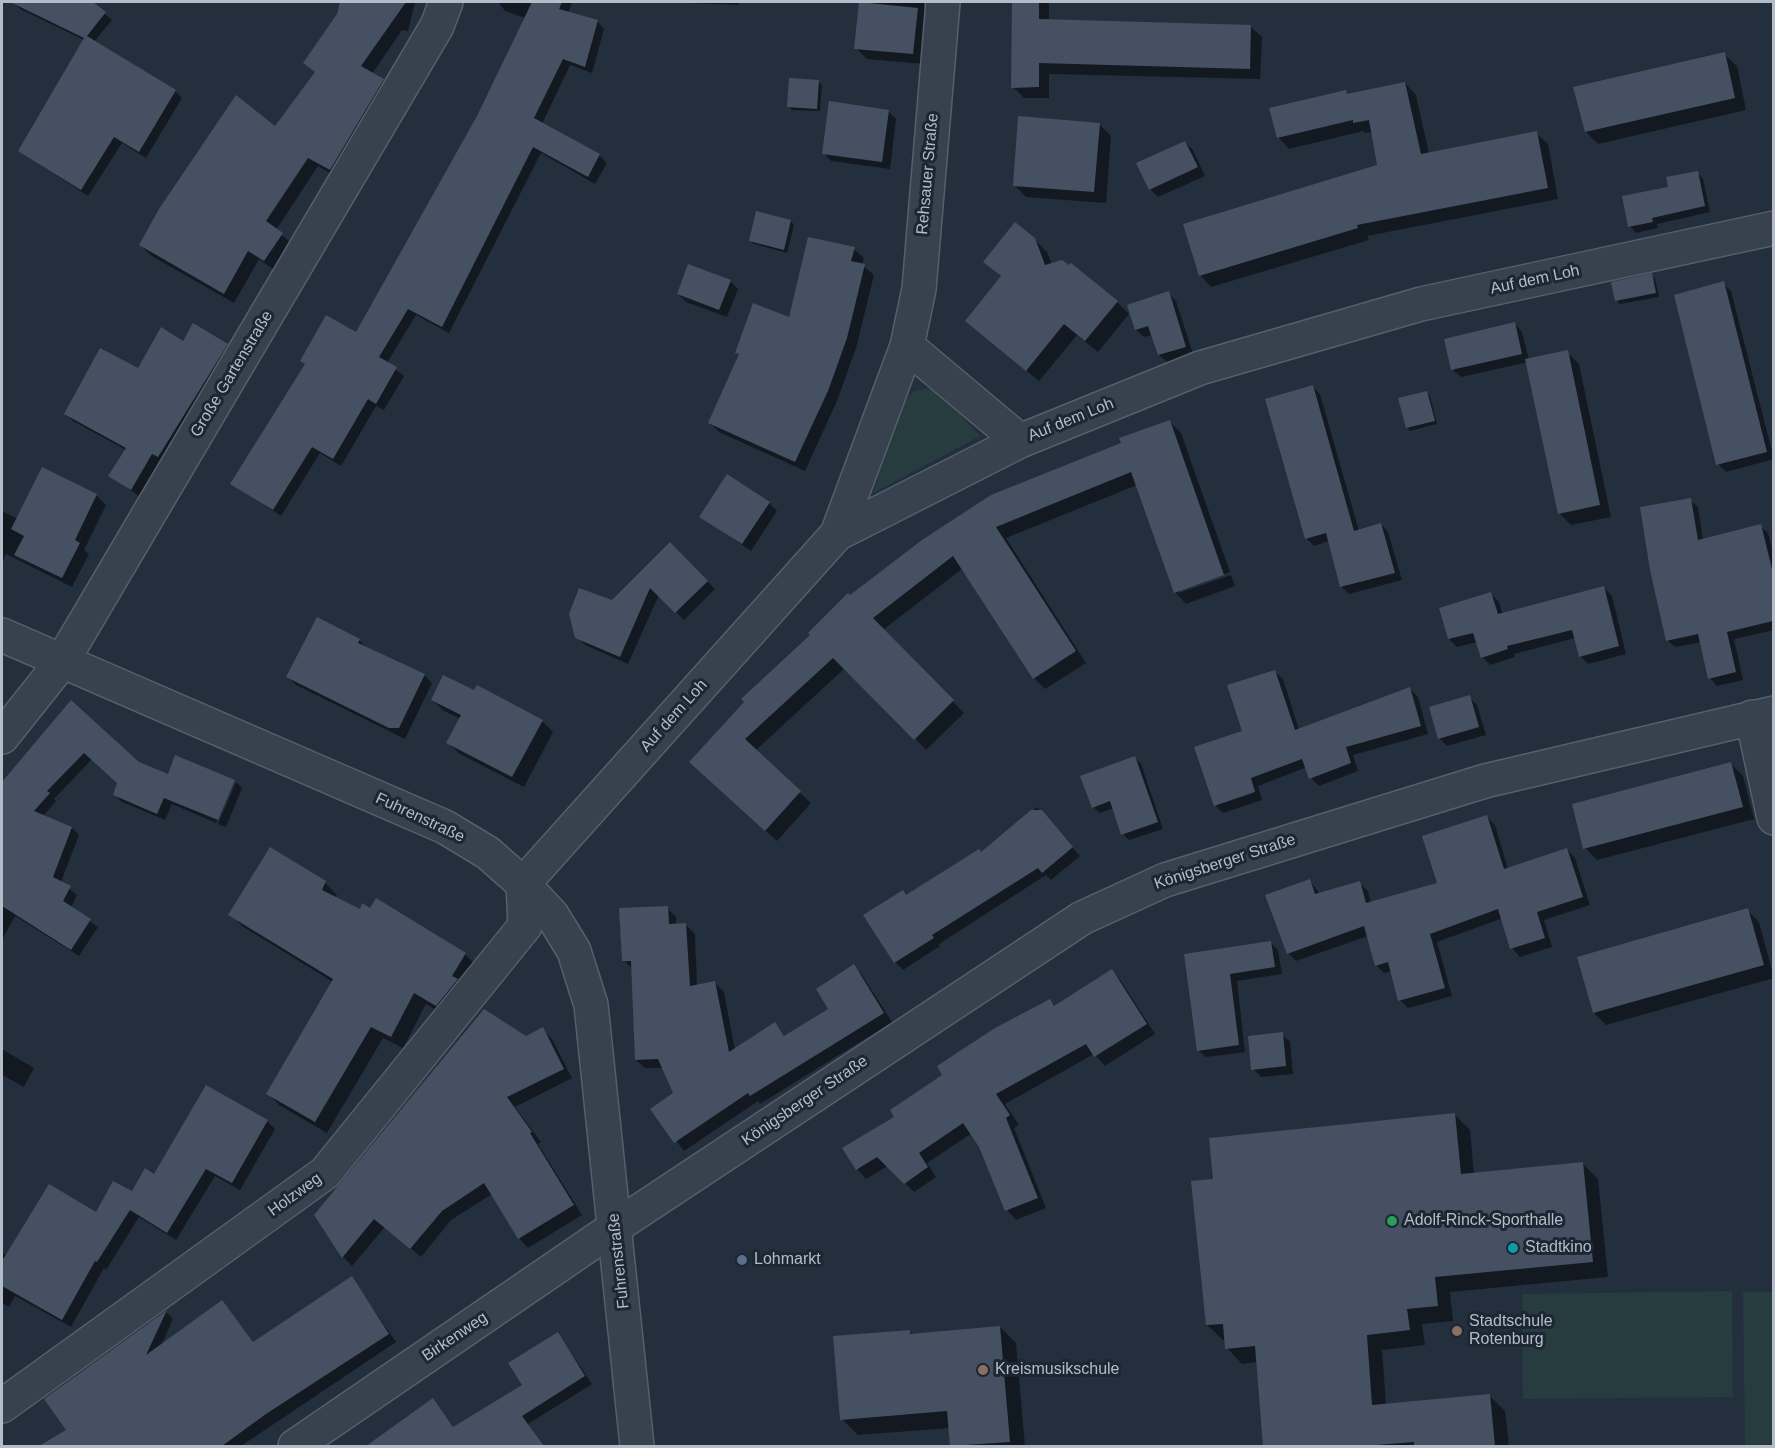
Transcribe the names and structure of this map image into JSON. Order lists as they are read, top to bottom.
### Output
{
  "streets": {
    "street": [
      "Rehsauer Straße",
      "Auf dem Loh",
      "Große Gartenstraße",
      "Fuhrenstraße",
      "Königsberger Straße",
      "Holzweg",
      "Birkenweg"
    ]
  },
  "crossings": [
    ["Rehsauer Straße", "Auf dem Loh"],
    ["Auf dem Loh", "Fuhrenstraße"],
    ["Auf dem Loh", "Holzweg"],
    ["Große Gartenstraße", "Fuhrenstraße"],
    ["Fuhrenstraße", "Königsberger Straße"],
    ["Fuhrenstraße", "Holzweg"],
    ["Fuhrenstraße", "Birkenweg"],
    ["Königsberger Straße", "Birkenweg"]
  ],
  "places": [
    "Adolf-Rinck-Sporthalle",
    "Stadtkino",
    "Lohmarkt",
    "Stadtschule Rotenburg",
    "Kreismusikschule"
  ]
}
